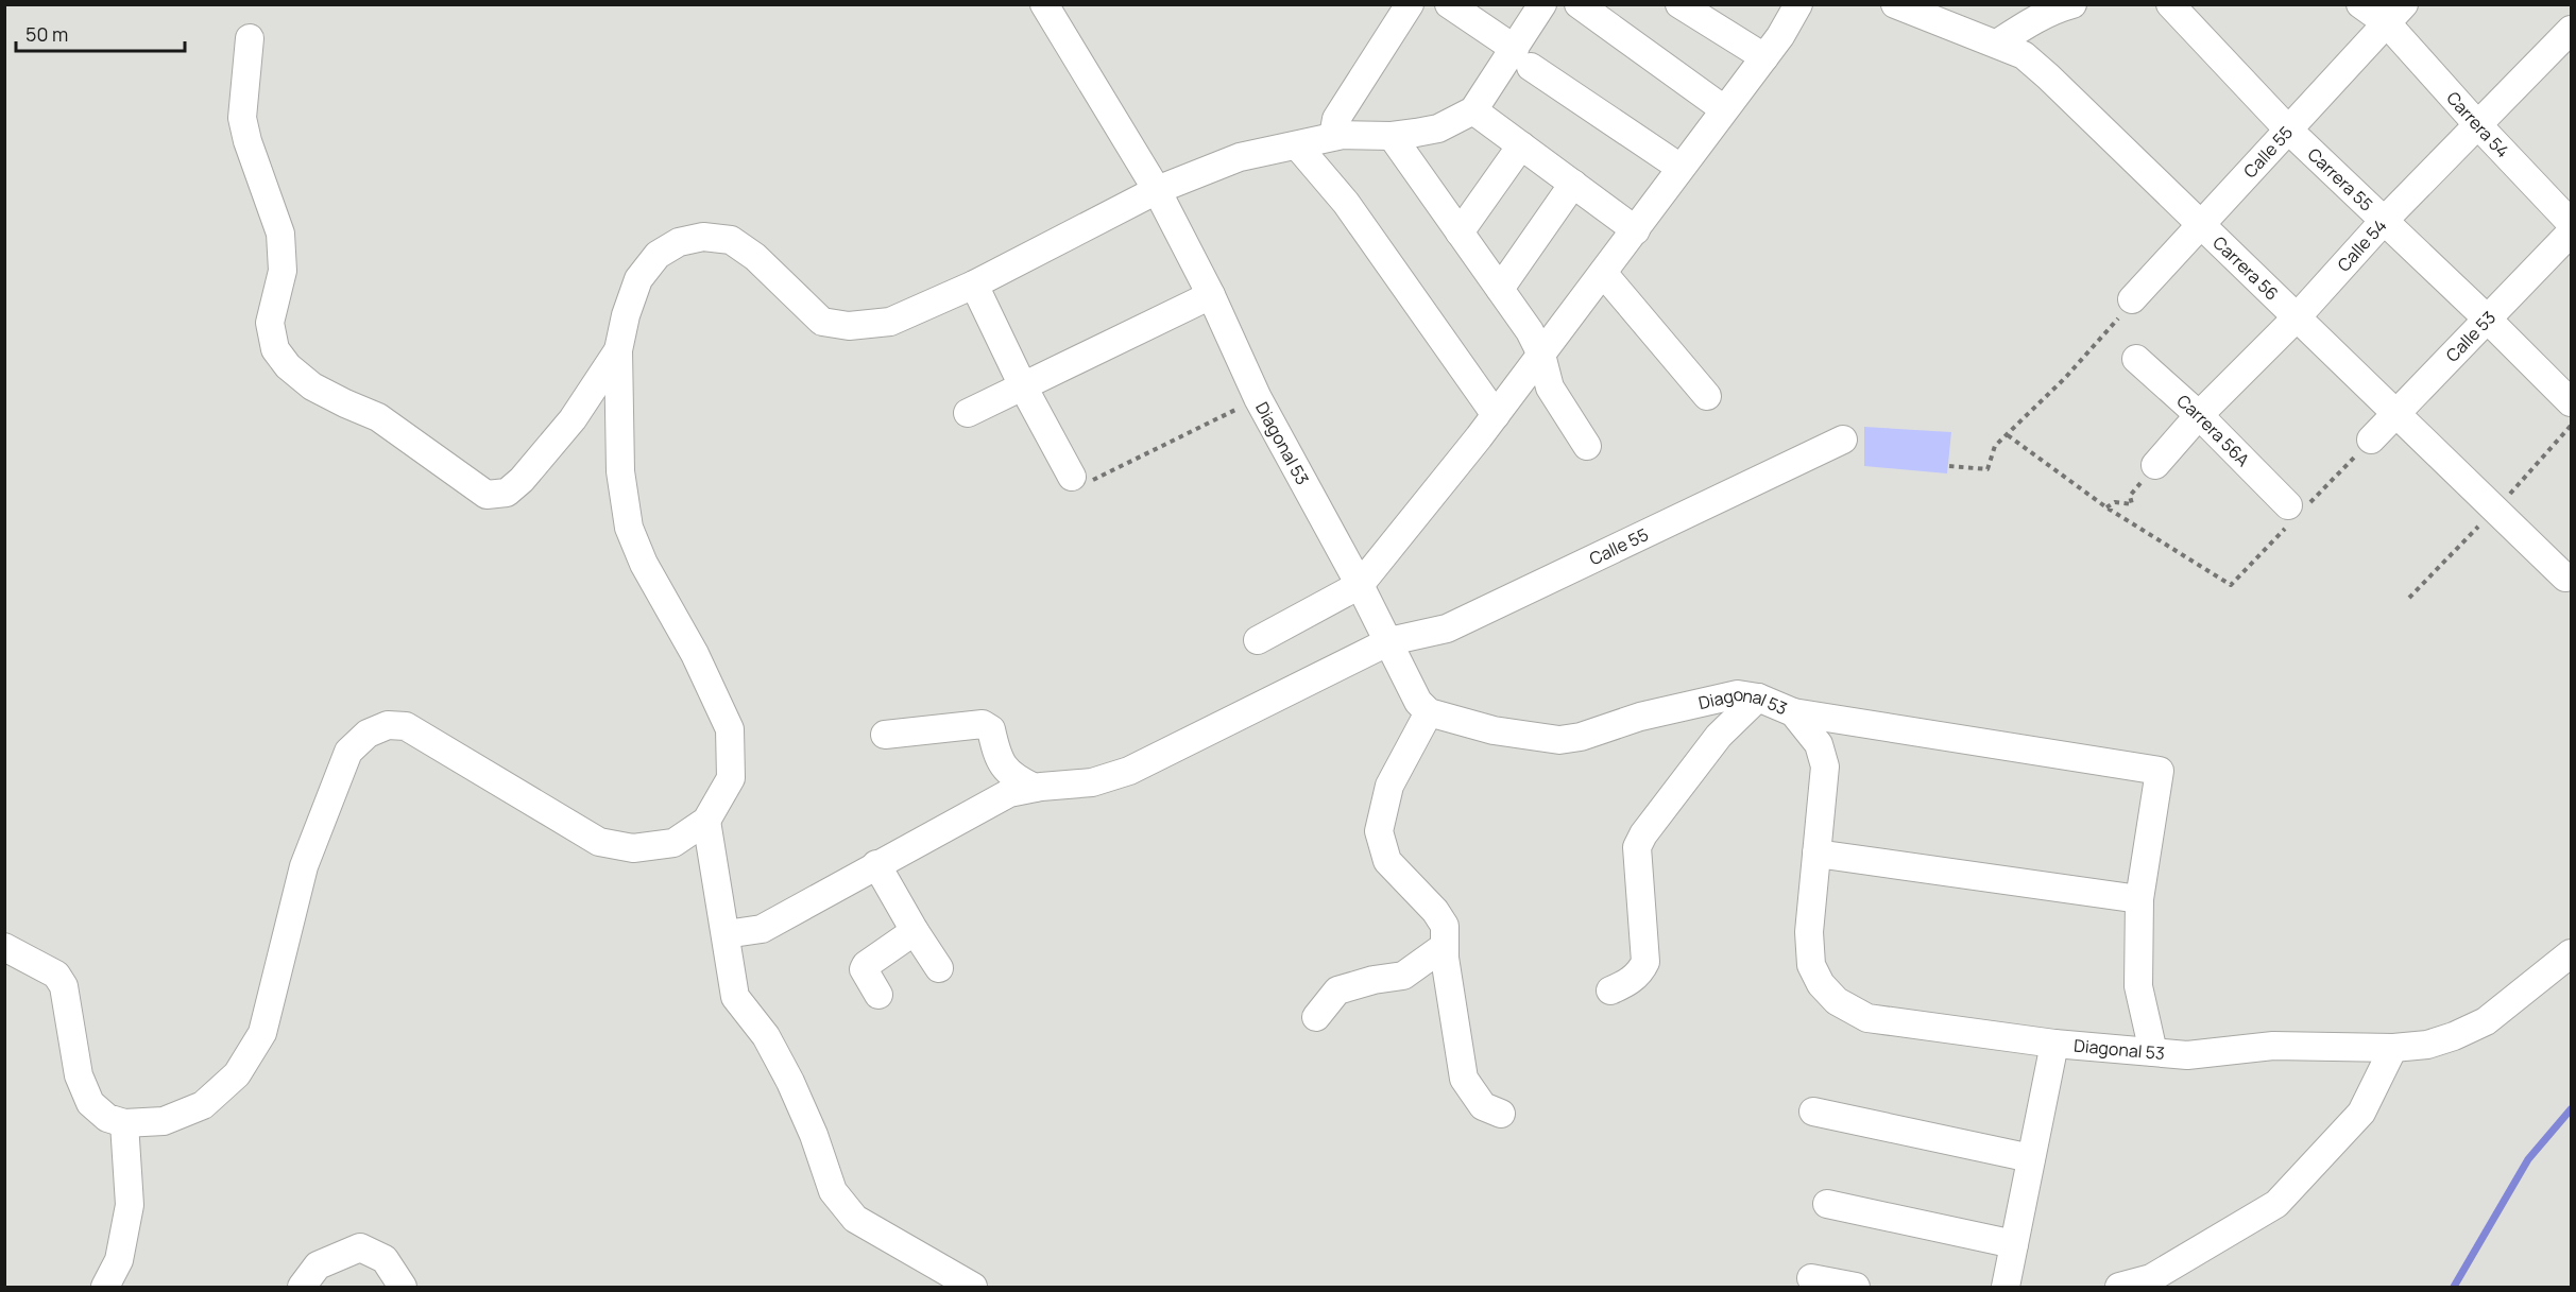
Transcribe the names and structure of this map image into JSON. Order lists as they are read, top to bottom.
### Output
{
  "streets": {
    "street": [
      "Carrera 54",
      "Calle 55",
      "Carrera 55",
      "Calle 54",
      "Carrera 56",
      "Calle 53",
      "Carrera 56A",
      "Diagonal 53"
    ]
  },
  "crossings": [
    ["Carrera 54", "Calle 55"],
    ["Carrera 54", "Calle 54"],
    ["Calle 55", "Carrera 55"],
    ["Calle 55", "Carrera 56"],
    ["Calle 55", "Diagonal 53"],
    ["Carrera 55", "Calle 54"],
    ["Carrera 55", "Calle 53"],
    ["Calle 54", "Carrera 56"],
    ["Calle 54", "Carrera 56A"],
    ["Carrera 56", "Calle 53"]
  ],
  "scale_bar": "50 m"
}
